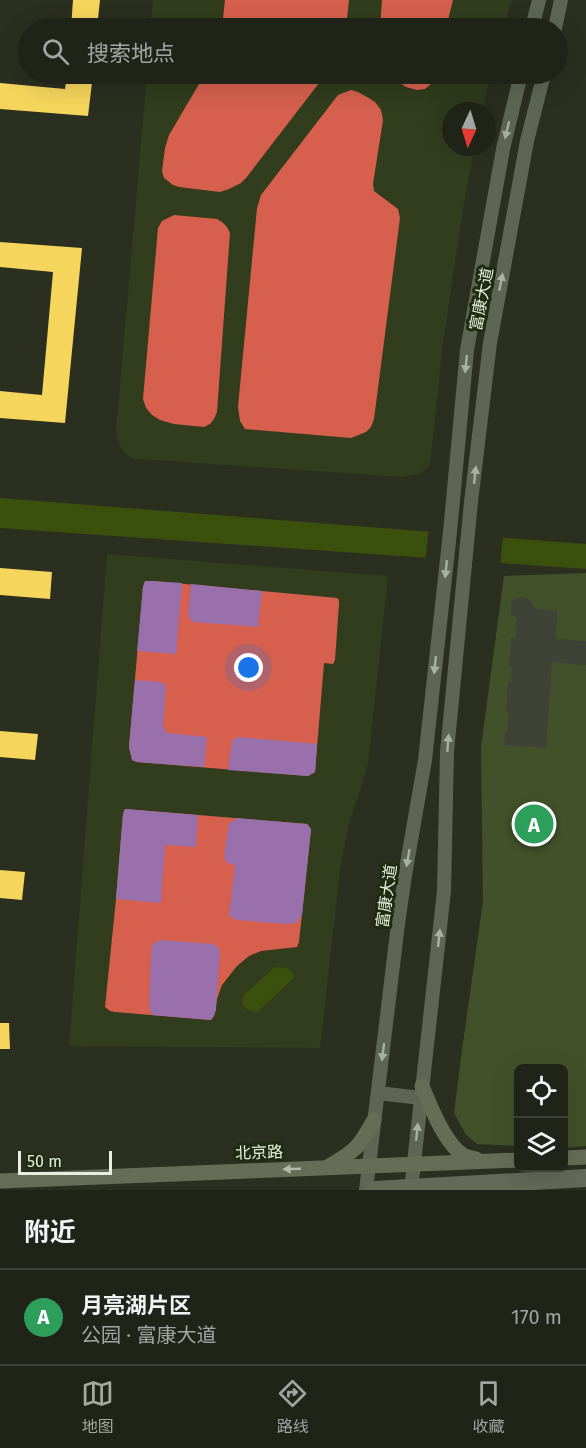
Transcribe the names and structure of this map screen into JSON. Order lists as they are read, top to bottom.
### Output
{
  "streets": {
    "main road": ["北京路"],
    "street": ["富康大道"]
  },
  "crossings": [
    ["富康大道", "北京路"]
  ],
  "one_way": ["北京路"],
  "scale_bar": "50 m",
  "north": "bottom",
  "page": {
    "search": "搜索地点",
    "pins": "A",
    "scale": "50 m",
    "heading": "附近",
    "list": [
      {
        "mark": "A",
        "name": "月亮湖片区",
        "note": "公园 · 富康大道",
        "value": "170 m"
      }
    ],
    "nav": ["地图", "路线", "收藏"]
  }
}
